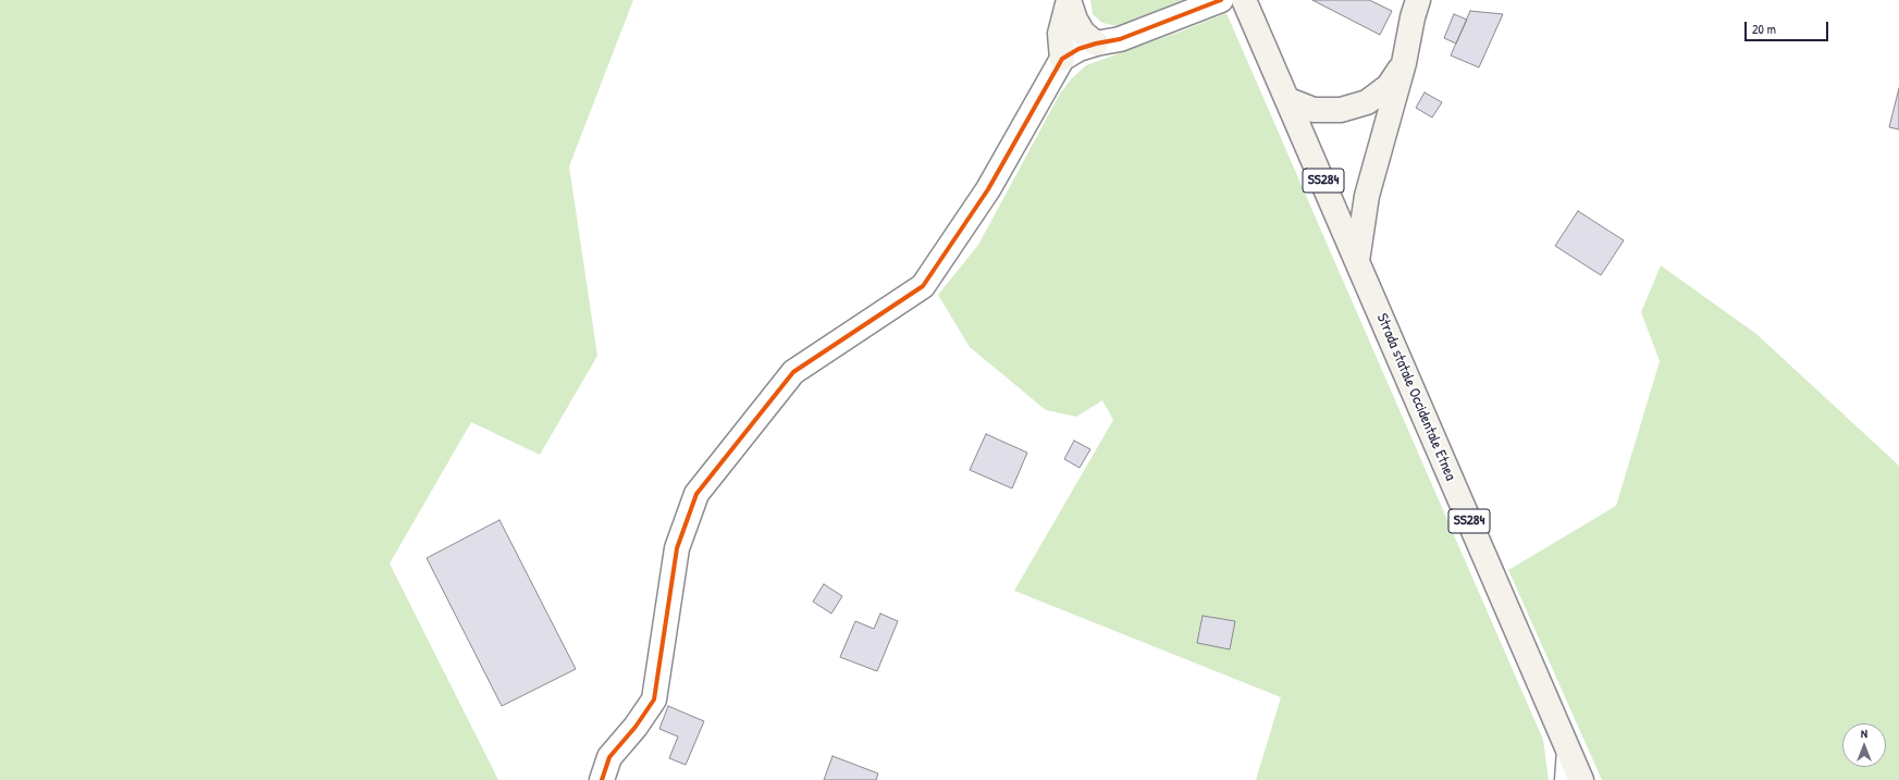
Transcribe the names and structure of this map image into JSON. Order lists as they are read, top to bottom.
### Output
{
  "streets": {
    "main road": ["SS284", "Strada statale Occidentale Etnea"]
  },
  "scale_bar": "20 m",
  "north": "top"
}
